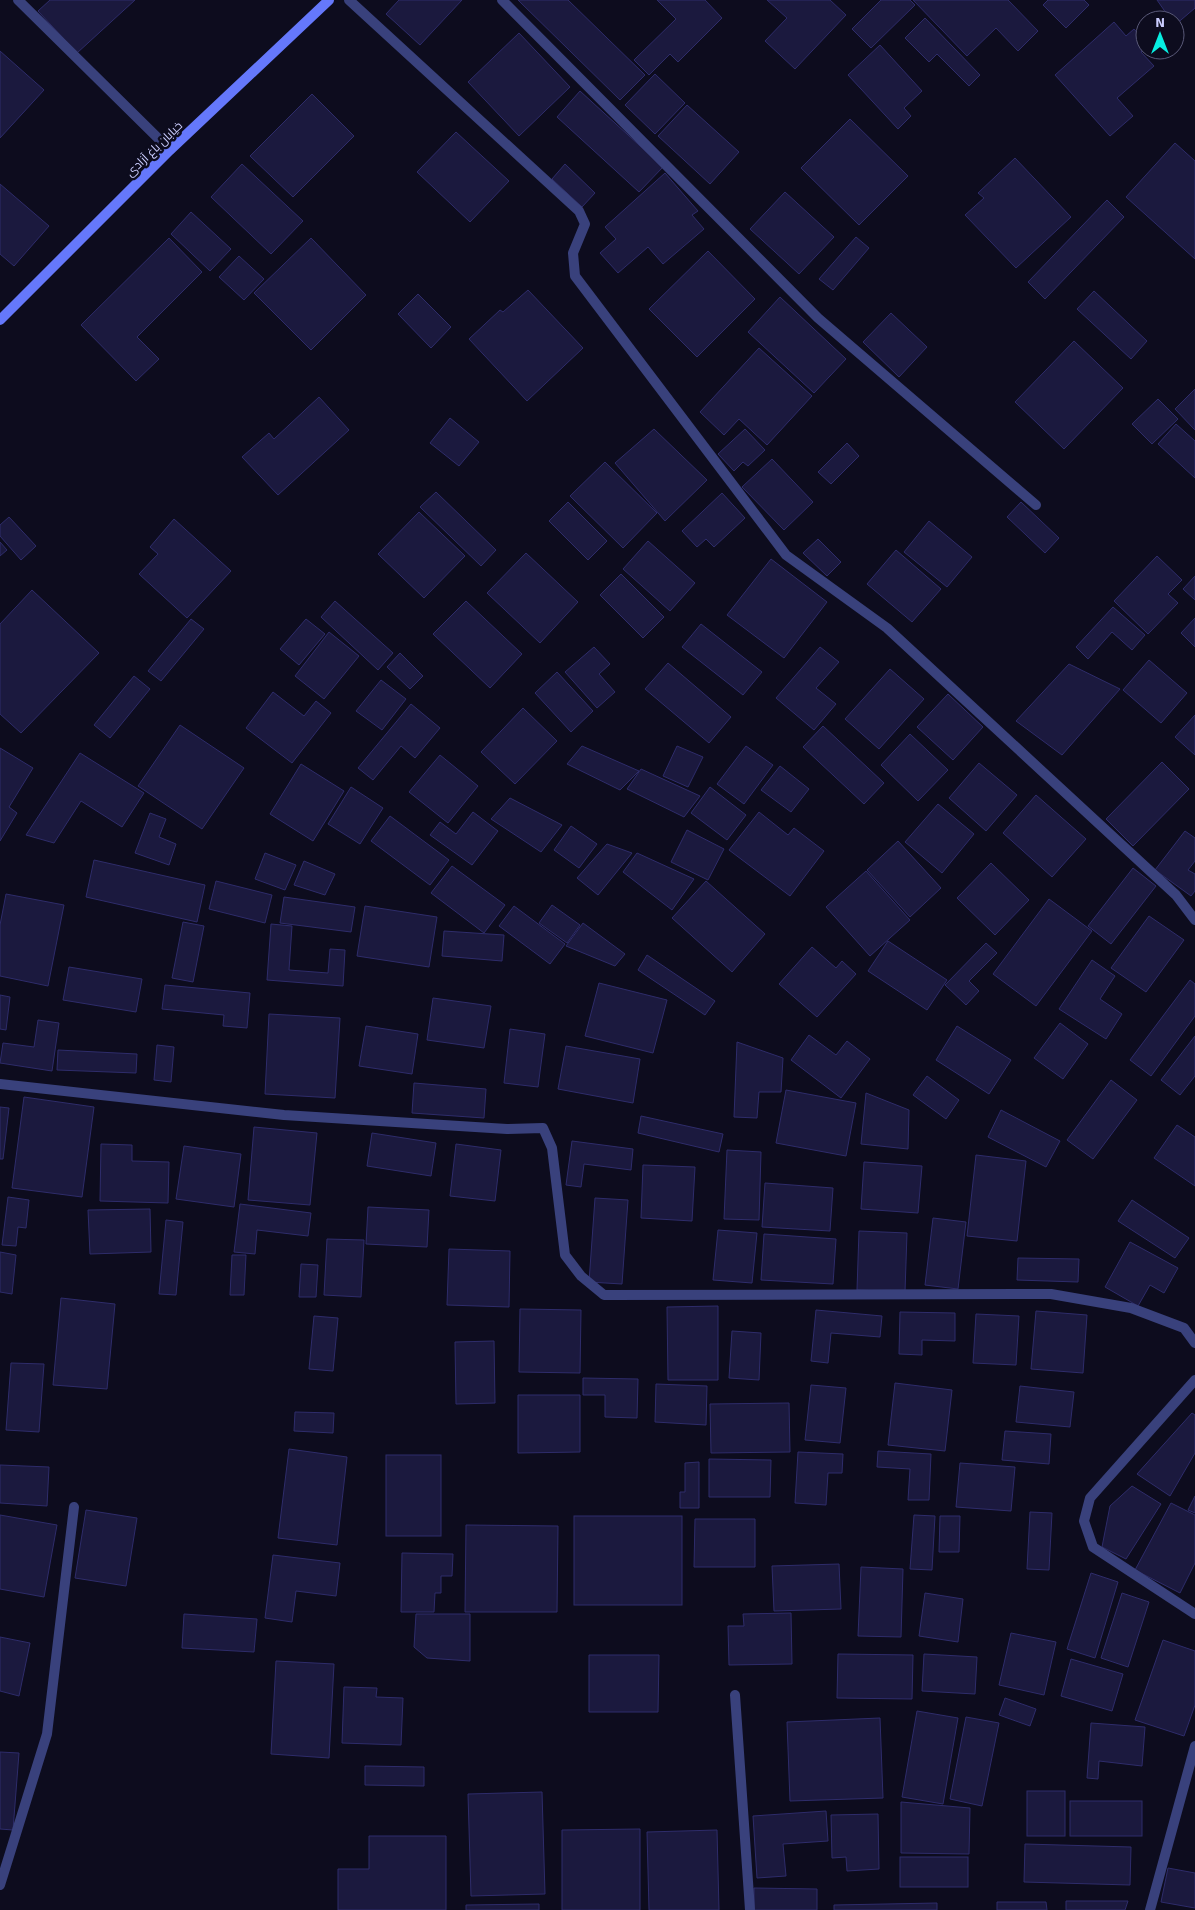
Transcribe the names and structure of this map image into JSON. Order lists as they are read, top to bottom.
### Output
{
  "streets": {
    "street": ["خیابان باغ آزادی"]
  },
  "north": "top"
}
